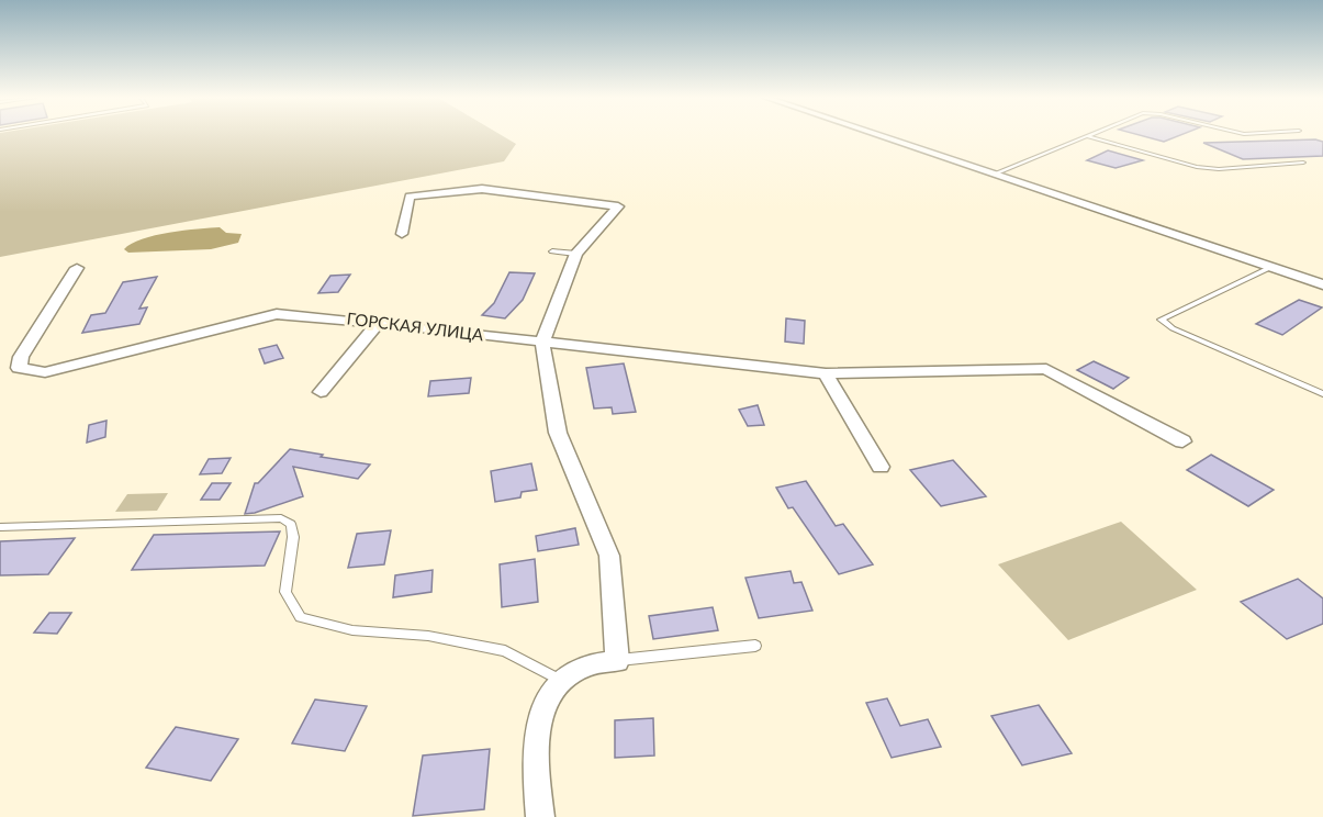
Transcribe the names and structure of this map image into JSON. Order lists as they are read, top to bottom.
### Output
{
  "streets": {
    "street": ["ГОРСКАЯ УЛИЦА"]
  }
}
